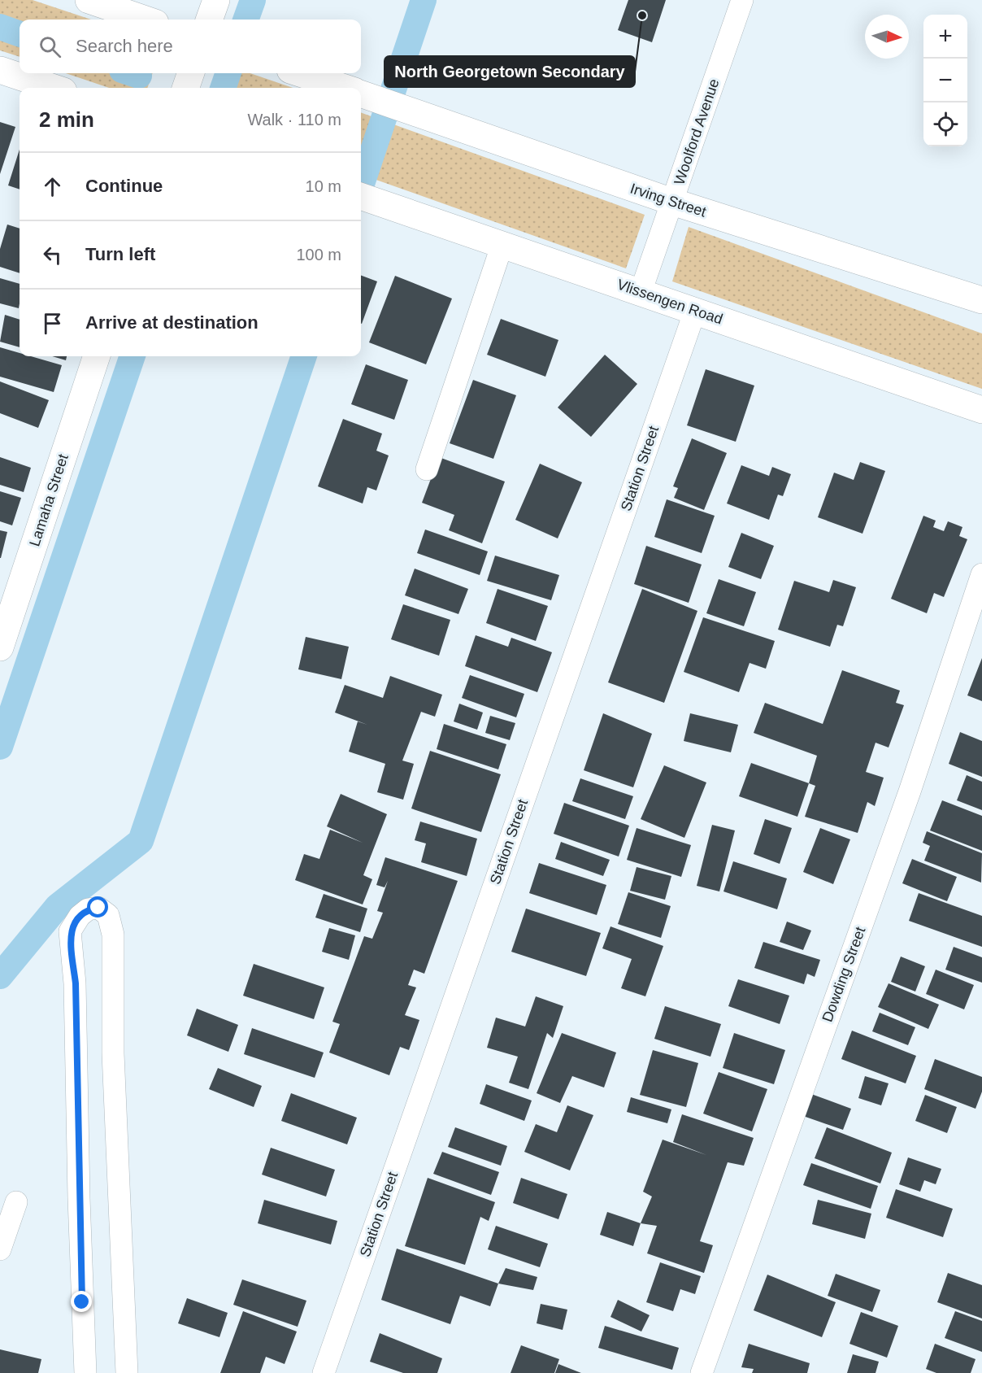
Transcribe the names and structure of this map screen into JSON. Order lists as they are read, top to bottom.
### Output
{
  "streets": {
    "main road": ["Irving Street", "Vlissengen Road", "Lamaha Street"],
    "street": ["Woolford Avenue", "Station Street", "Dowding Street"]
  },
  "crossings": [
    ["Woolford Avenue", "Irving Street"],
    ["Woolford Avenue", "Vlissengen Road"],
    ["Vlissengen Road", "Station Street"]
  ],
  "places": ["North Georgetown Secondary"],
  "north": "right",
  "page": {
    "map_buttons": ["+", "−"],
    "search": "Search here",
    "heading": ["2 min", "Walk · 110 m"],
    "list": [
      ["Continue", "10 m"],
      ["Turn left", "100 m"],
      "Arrive at destination"
    ]
  }
}
